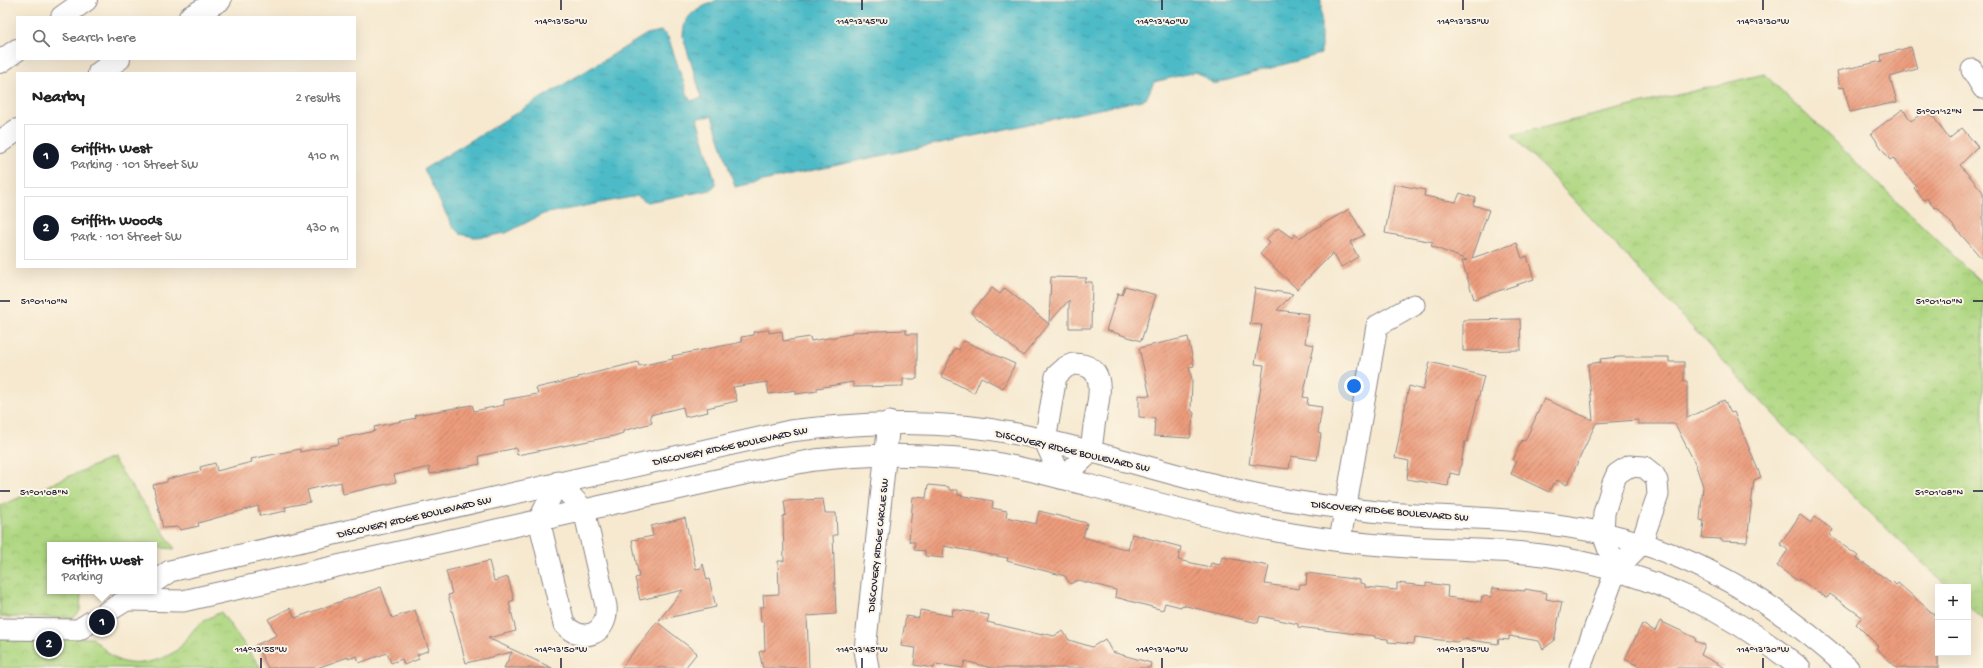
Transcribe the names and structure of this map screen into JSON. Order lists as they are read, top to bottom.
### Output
{
  "streets": {
    "street": ["DISCOVERY RIDGE BOULEVARD SW", "DISCOVERY RIDGE CIRCLE SW"]
  },
  "crossings": [
    ["DISCOVERY RIDGE BOULEVARD SW", "DISCOVERY RIDGE CIRCLE SW"]
  ],
  "page": {
    "search": "Search here",
    "heading": ["Nearby", "2 results"],
    "list": [
      {
        "mark": "1",
        "name": "Griffith West",
        "note": "Parking · 101 Street SW",
        "value": "410 m"
      },
      {
        "mark": "2",
        "name": "Griffith Woods",
        "note": "Park · 101 Street SW",
        "value": "430 m"
      }
    ],
    "popup": ["Griffith West", "Parking"],
    "map_buttons": ["+", "−"],
    "pins": ["1", "2"]
  },
  "coordinates": [
    "114°13'50\"W",
    "114°13'45\"W",
    "114°13'40\"W",
    "114°13'35\"W",
    "114°13'30\"W",
    "51°01'12\"N",
    "51°01'10\"N",
    "51°01'08\"N",
    "114°13'55\"W"
  ]
}
